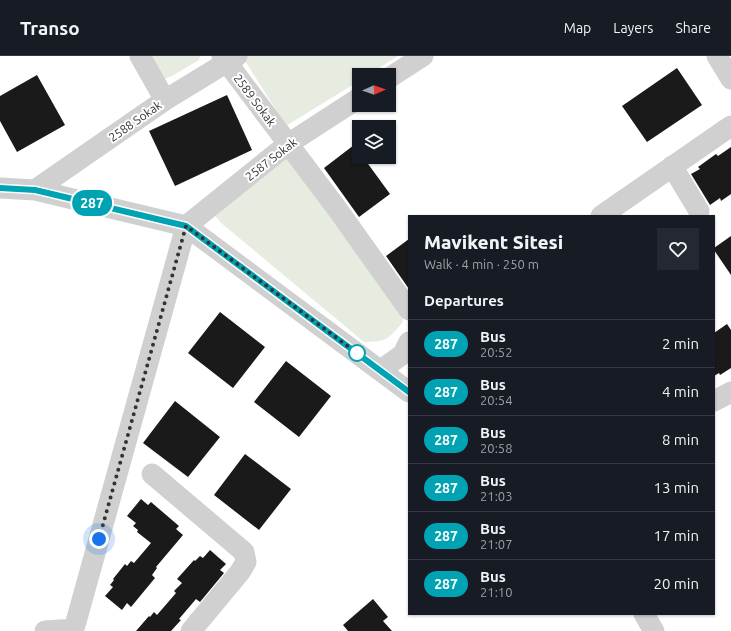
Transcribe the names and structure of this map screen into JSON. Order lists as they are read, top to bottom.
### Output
{
  "streets": {
    "street": ["2589 Sokak", "2588 Sokak", "2587 Sokak"]
  },
  "crossings": [
    ["2589 Sokak", "2588 Sokak"],
    ["2589 Sokak", "2587 Sokak"]
  ],
  "lines": ["bus line 287"],
  "north": "right",
  "page": {
    "header": "Transo",
    "nav": ["Map", "Layers", "Share"],
    "on_map": "287",
    "heading": [
      ["Mavikent Sitesi", "Walk · 4 min · 250 m"],
      "Departures"
    ],
    "list": [
      {
        "mark": "287",
        "name": "Bus",
        "note": "20:52",
        "value": "2 min"
      },
      {
        "mark": "287",
        "name": "Bus",
        "note": "20:54",
        "value": "4 min"
      },
      {
        "mark": "287",
        "name": "Bus",
        "note": "20:58",
        "value": "8 min"
      },
      {
        "mark": "287",
        "name": "Bus",
        "note": "21:03",
        "value": "13 min"
      },
      {
        "mark": "287",
        "name": "Bus",
        "note": "21:07",
        "value": "17 min"
      },
      {
        "mark": "287",
        "name": "Bus",
        "note": "21:10",
        "value": "20 min"
      }
    ]
  }
}
